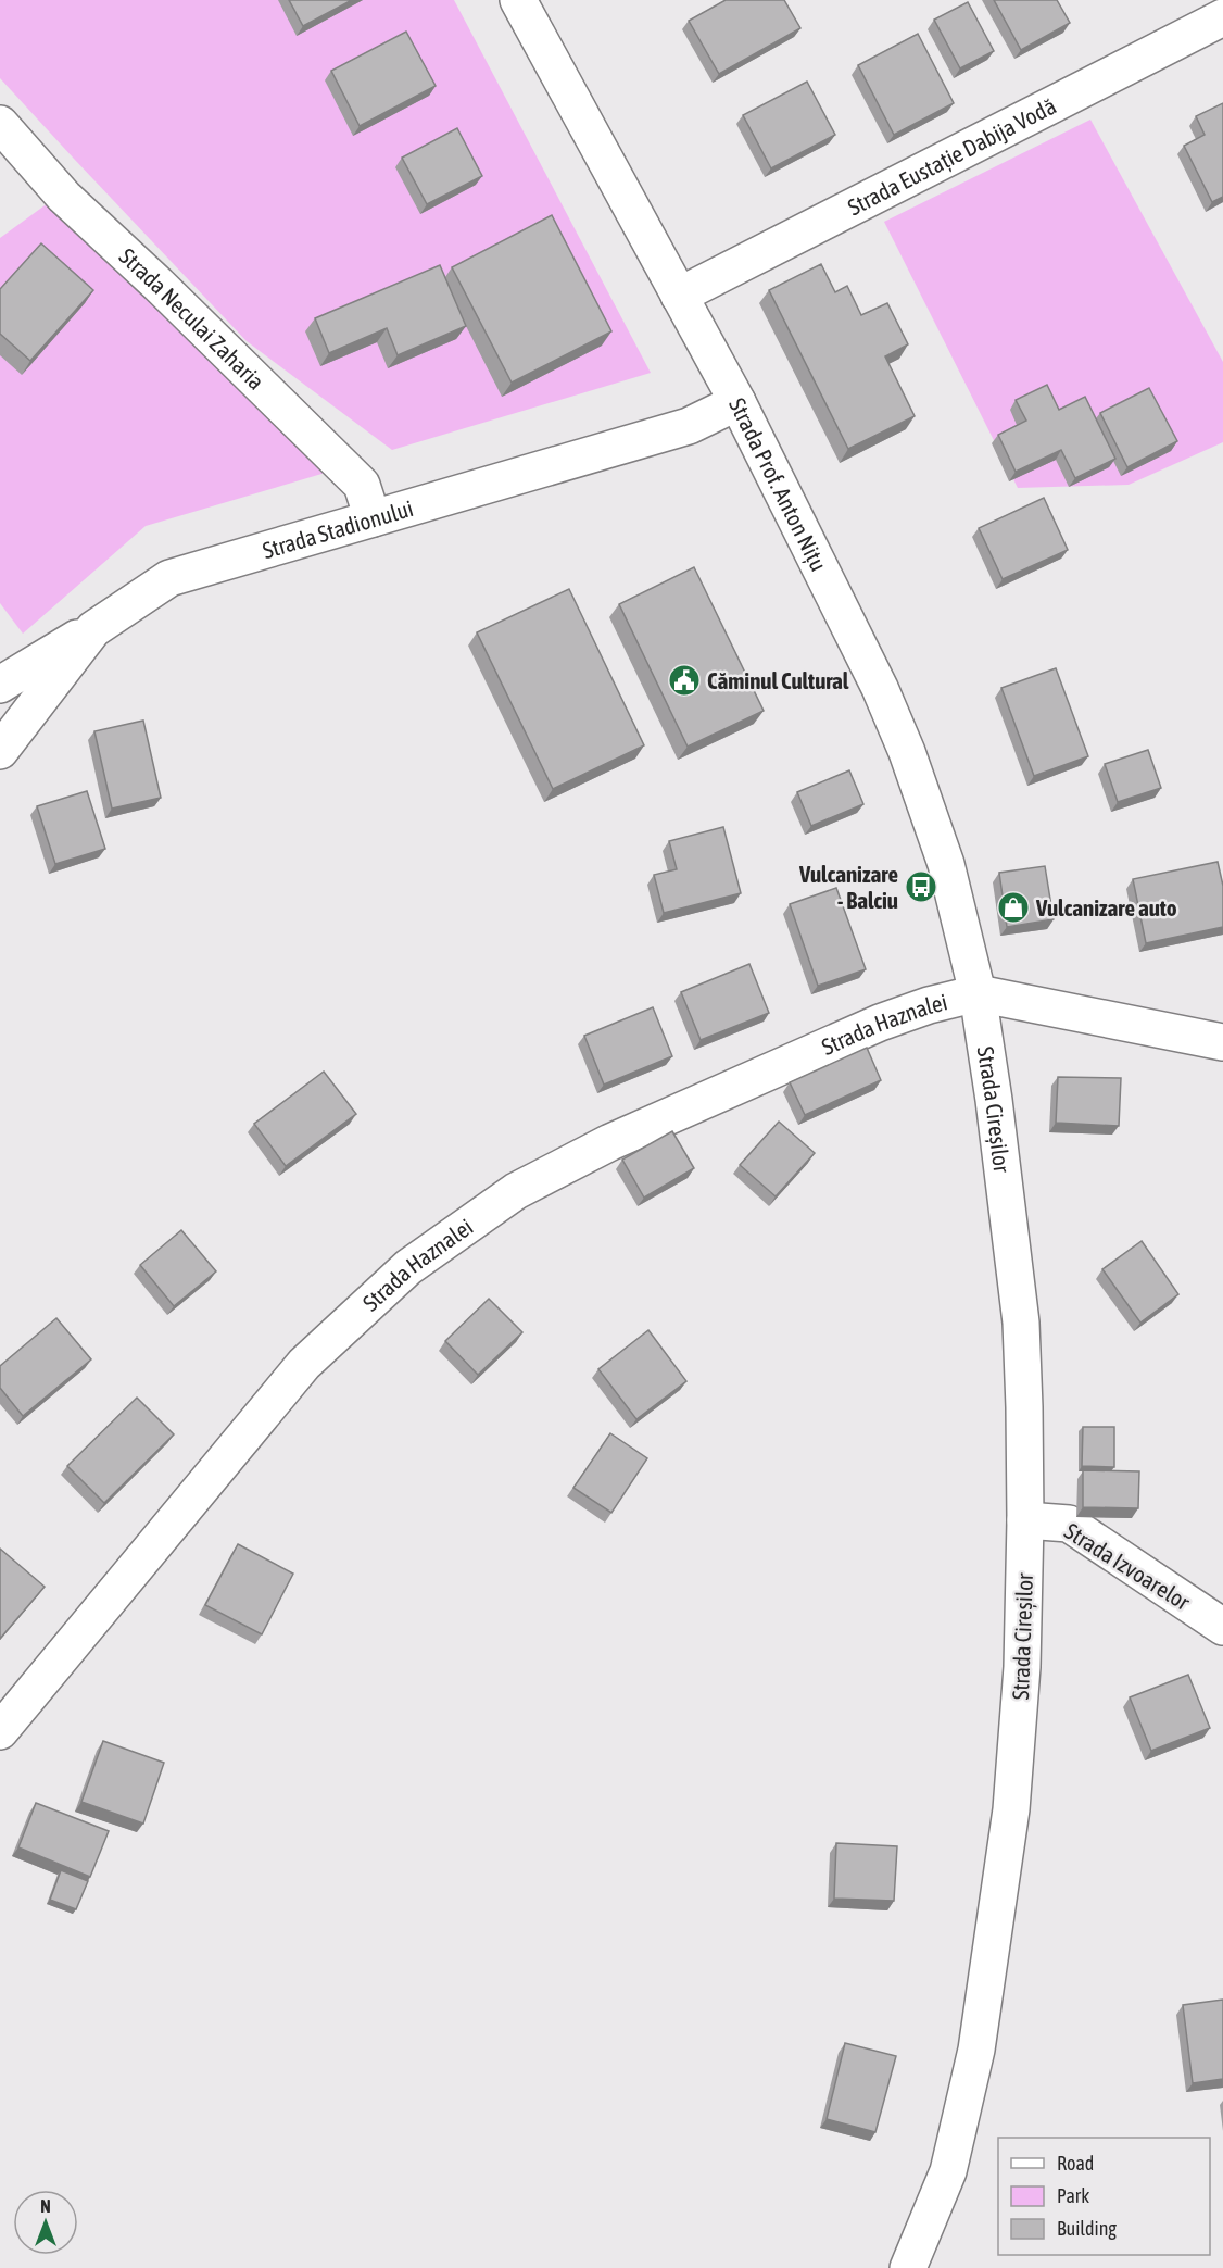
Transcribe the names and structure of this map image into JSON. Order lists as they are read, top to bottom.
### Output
{
  "streets": {
    "street": [
      "Strada Eustație Dabija Vodă",
      "Strada Neculai Zaharia",
      "Strada Prof. Anton Nițu",
      "Strada Stadionului",
      "Strada Haznalei",
      "Strada Cireșilor",
      "Strada Izvoarelor"
    ]
  },
  "crossings": [
    ["Strada Eustație Dabija Vodă", "Strada Prof. Anton Nițu"],
    ["Strada Neculai Zaharia", "Strada Stadionului"],
    ["Strada Prof. Anton Nițu", "Strada Stadionului"],
    ["Strada Prof. Anton Nițu", "Strada Haznalei"],
    ["Strada Prof. Anton Nițu", "Strada Cireșilor"],
    ["Strada Haznalei", "Strada Cireșilor"],
    ["Strada Cireșilor", "Strada Izvoarelor"]
  ],
  "places": {
    "public building": ["Căminul Cultural"],
    "bus stop": ["Vulcanizare - Balciu"],
    "shop": ["Vulcanizare auto"]
  },
  "legend": ["Road", "Park", "Building"],
  "north": "top"
}
